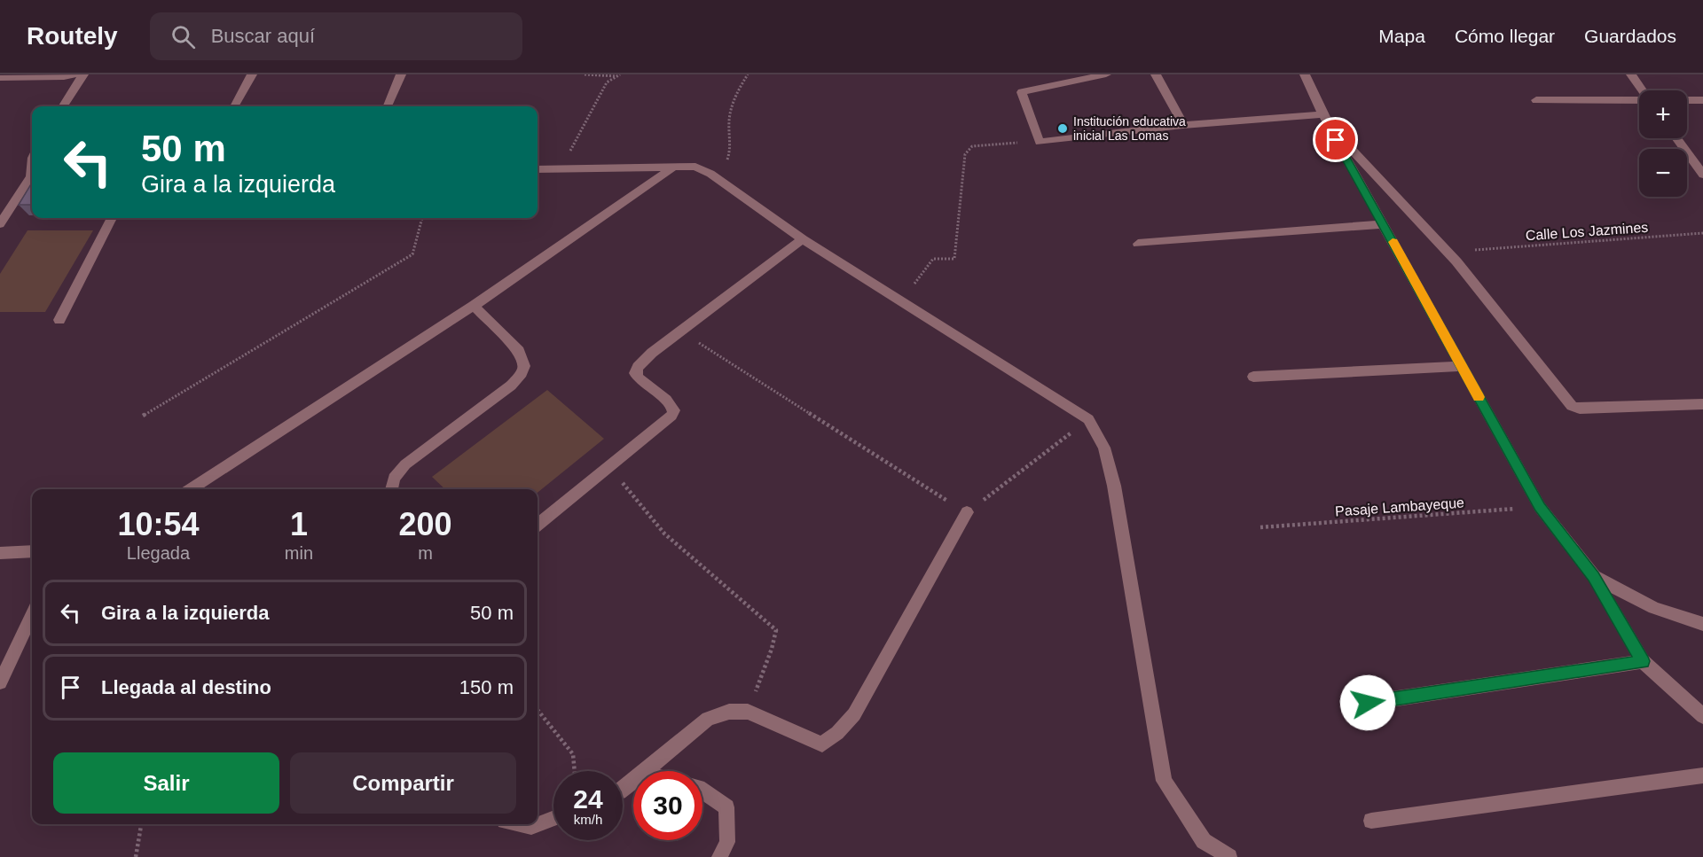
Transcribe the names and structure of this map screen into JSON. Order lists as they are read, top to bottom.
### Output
{
  "streets": {
    "path": ["Calle Los Jazmines", "Pasaje Lambayeque"]
  },
  "places": ["Institución educativa inicial Las Lomas"],
  "page": {
    "header": "Routely",
    "search": "Buscar aquí",
    "nav": ["Mapa", "Cómo llegar", "Guardados"],
    "map_buttons": ["+", "−"],
    "turn": ["50 m", "Gira a la izquierda"],
    "eta": [
      "10:54",
      "Llegada",
      "1",
      "min",
      "200",
      "m"
    ],
    "list": [
      {
        "name": "Gira a la izquierda",
        "value": "50 m"
      },
      {
        "name": "Llegada al destino",
        "value": "150 m"
      }
    ],
    "buttons": ["Salir", "Compartir"],
    "speed": "24 km/h",
    "limit": "30"
  }
}
